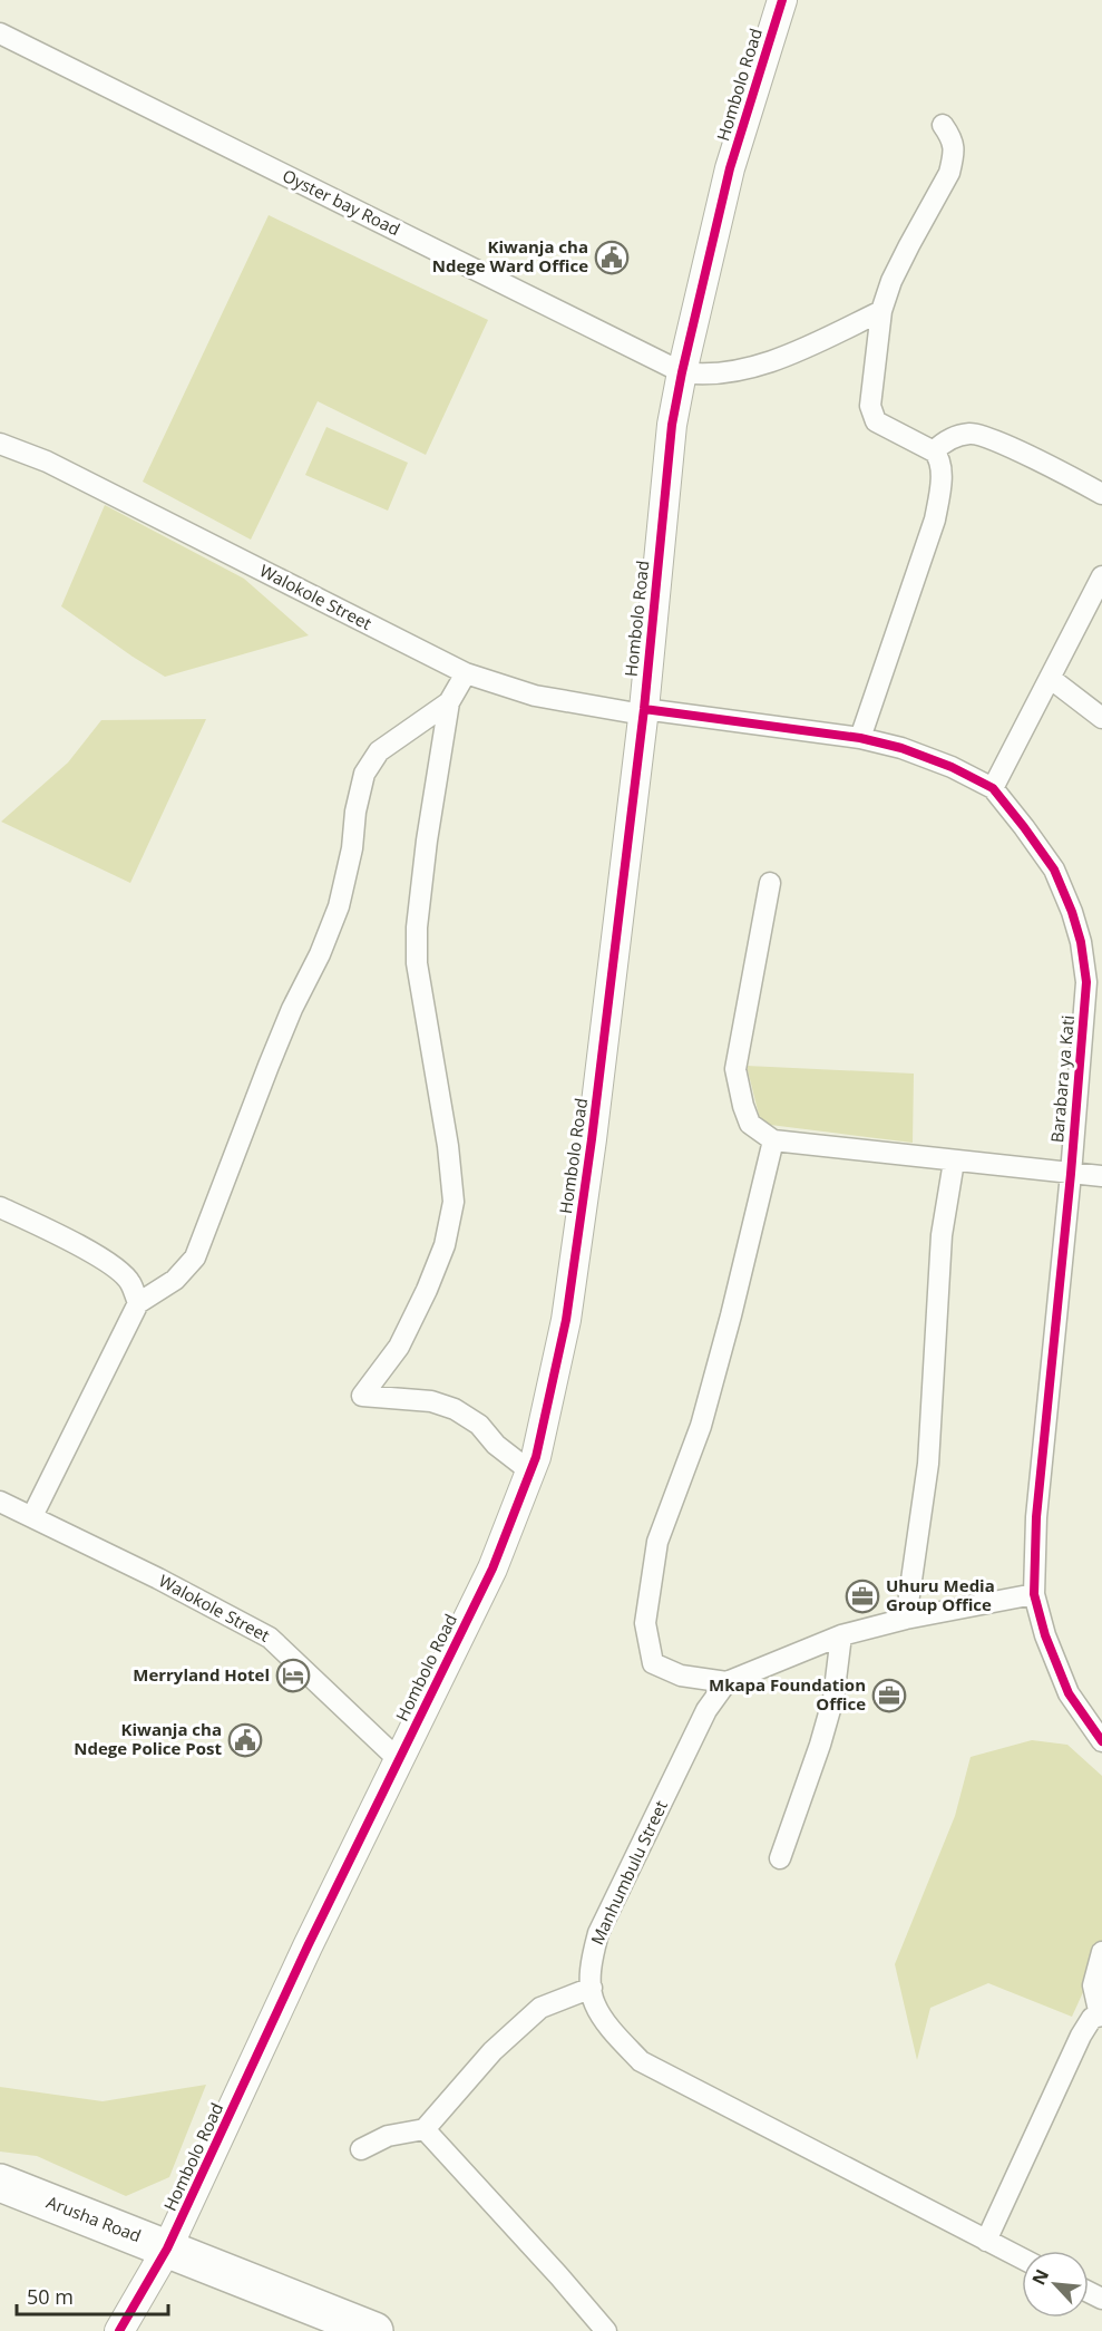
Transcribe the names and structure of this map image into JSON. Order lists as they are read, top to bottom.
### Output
{
  "streets": {
    "highway": ["Arusha Road"],
    "street": [
      "Hombolo Road",
      "Oyster bay Road",
      "Walokole Street",
      "Barabara ya Kati",
      "Manhumbulu Street"
    ]
  },
  "crossings": [
    ["Hombolo Road", "Oyster bay Road"],
    ["Hombolo Road", "Walokole Street"],
    ["Hombolo Road", "Barabara ya Kati"],
    ["Hombolo Road", "Arusha Road"],
    ["Walokole Street", "Barabara ya Kati"]
  ],
  "places": {
    "public building": ["Kiwanja cha Ndege Ward Office", "Kiwanja cha Ndege Police Post"],
    "office": ["Uhuru Media Group Office", "Mkapa Foundation Office"],
    "hotel": ["Merryland Hotel"]
  },
  "scale_bar": "50 m",
  "north": "top left"
}
